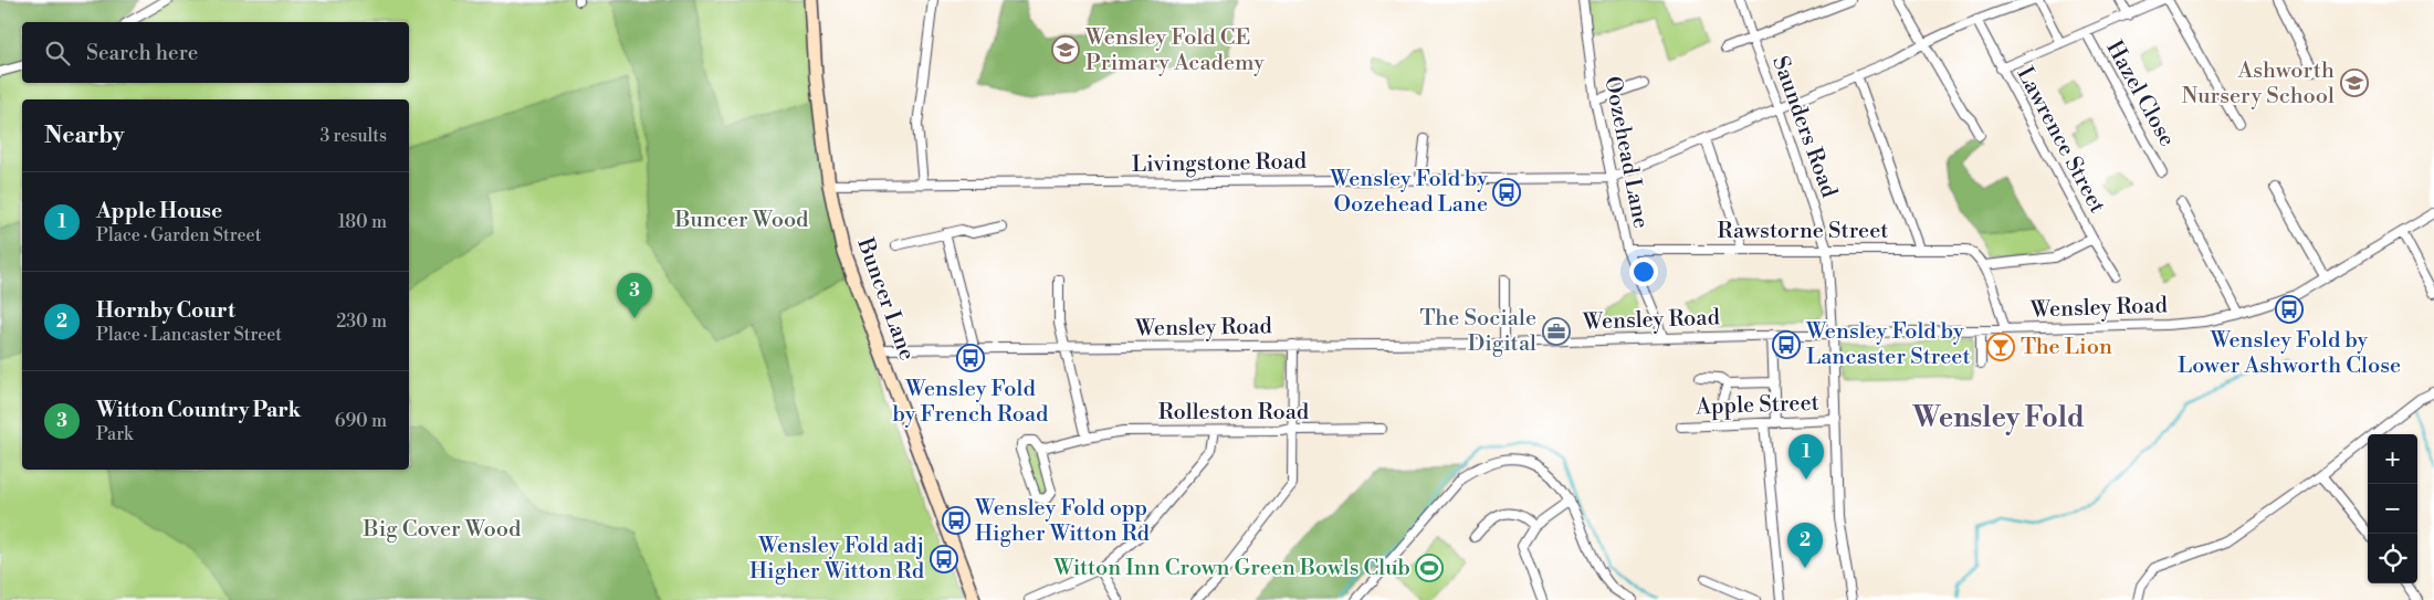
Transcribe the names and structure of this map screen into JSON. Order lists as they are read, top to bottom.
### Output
{
  "streets": {
    "main road": ["Buncer Lane"],
    "street": [
      "Hazel Close",
      "Saunders Road",
      "Lawrence Street",
      "Oozehead Lane",
      "Livingstone Road",
      "Rawstorne Street",
      "Wensley Road",
      "Apple Street",
      "Rolleston Road"
    ]
  },
  "crossings": [
    ["Saunders Road", "Rawstorne Street"],
    ["Saunders Road", "Wensley Road"],
    ["Saunders Road", "Apple Street"],
    ["Oozehead Lane", "Livingstone Road"],
    ["Oozehead Lane", "Rawstorne Street"],
    ["Oozehead Lane", "Wensley Road"],
    ["Livingstone Road", "Buncer Lane"],
    ["Buncer Lane", "Wensley Road"]
  ],
  "districts": ["Wensley Fold"],
  "parks": ["Buncer Wood", "Big Cover Wood"],
  "places": {
    "school or university": ["Wensley Fold CE Primary Academy", "Ashworth Nursery School"],
    "bus stop": [
      "Wensley Fold by Oozehead Lane",
      "Wensley Fold by Lower Ashworth Close",
      "Wensley Fold by Lancaster Street",
      "Wensley Fold by French Road",
      "Wensley Fold opp Higher Witton Rd",
      "Wensley Fold adj Higher Witton Rd"
    ],
    "office": ["The Sociale Digital"],
    "bar": ["The Lion"],
    "sports": ["Witton Inn Crown Green Bowls Club"]
  },
  "page": {
    "search": "Search here",
    "heading": ["Nearby", "3 results"],
    "list": [
      {
        "mark": "1",
        "name": "Apple House",
        "note": "Place · Garden Street",
        "value": "180 m"
      },
      {
        "mark": "2",
        "name": "Hornby Court",
        "note": "Place · Lancaster Street",
        "value": "230 m"
      },
      {
        "mark": "3",
        "name": "Witton Country Park",
        "note": "Park",
        "value": "690 m"
      }
    ],
    "pins": ["3", "1", "2"],
    "map_buttons": ["+", "−"]
  }
}
